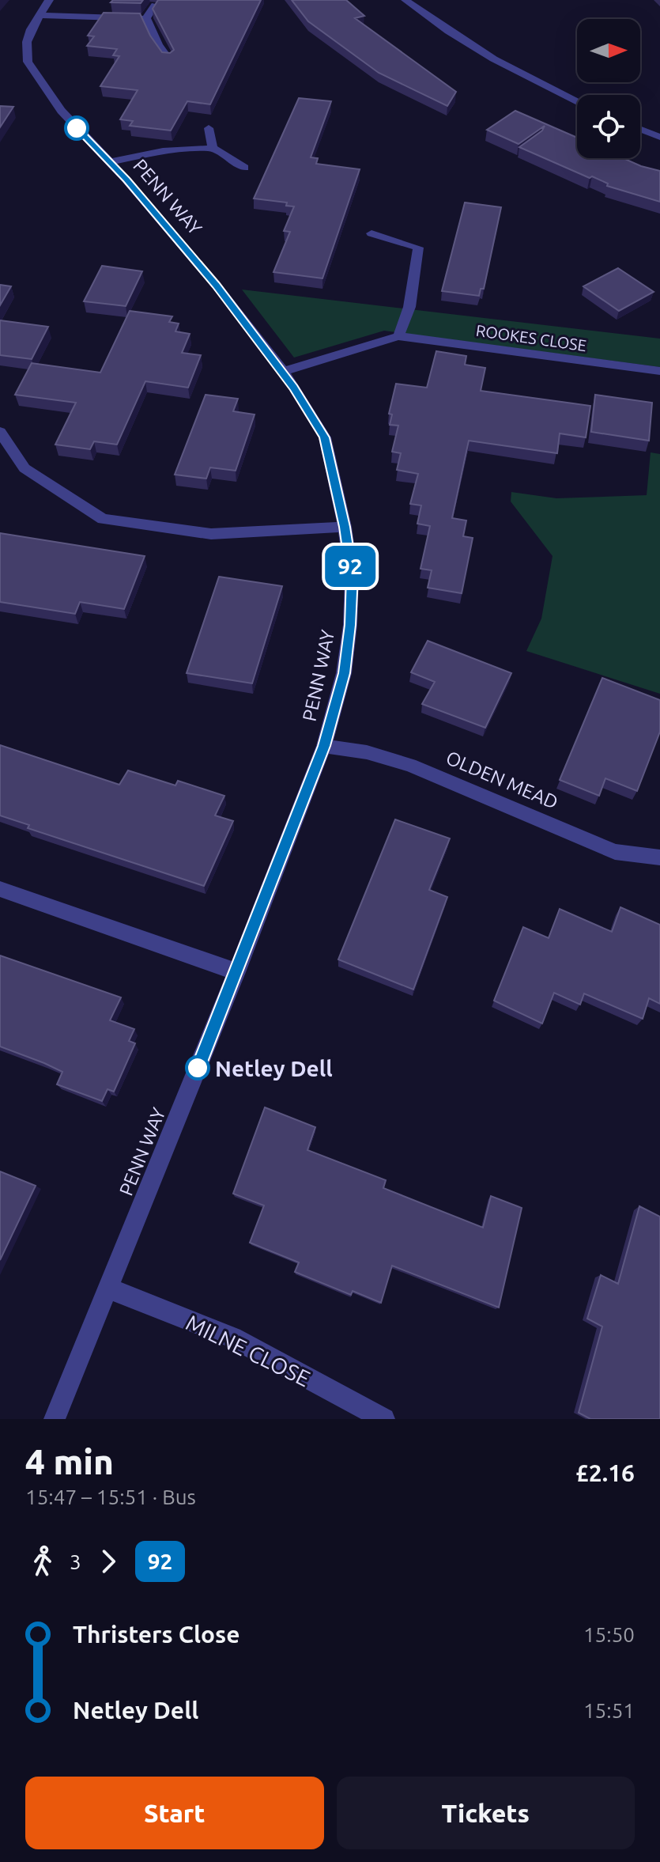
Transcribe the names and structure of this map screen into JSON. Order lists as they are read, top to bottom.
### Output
{
  "streets": {
    "street": [
      "PENN WAY",
      "ROOKES CLOSE",
      "OLDEN MEAD",
      "MILNE CLOSE"
    ]
  },
  "crossings": [
    ["PENN WAY", "ROOKES CLOSE"],
    ["PENN WAY", "OLDEN MEAD"],
    ["PENN WAY", "MILNE CLOSE"]
  ],
  "places": ["Netley Dell"],
  "lines": ["bus line 92"],
  "north": "right",
  "page": {
    "on_map": "92",
    "heading": ["4 min", "15:47 – 15:51 · Bus", "£2.16"],
    "legs": ["3", "92"],
    "list": [
      {
        "name": "Thristers Close",
        "value": "15:50"
      },
      {
        "name": "Netley Dell",
        "value": "15:51"
      }
    ],
    "buttons": ["Start", "Tickets"]
  }
}
